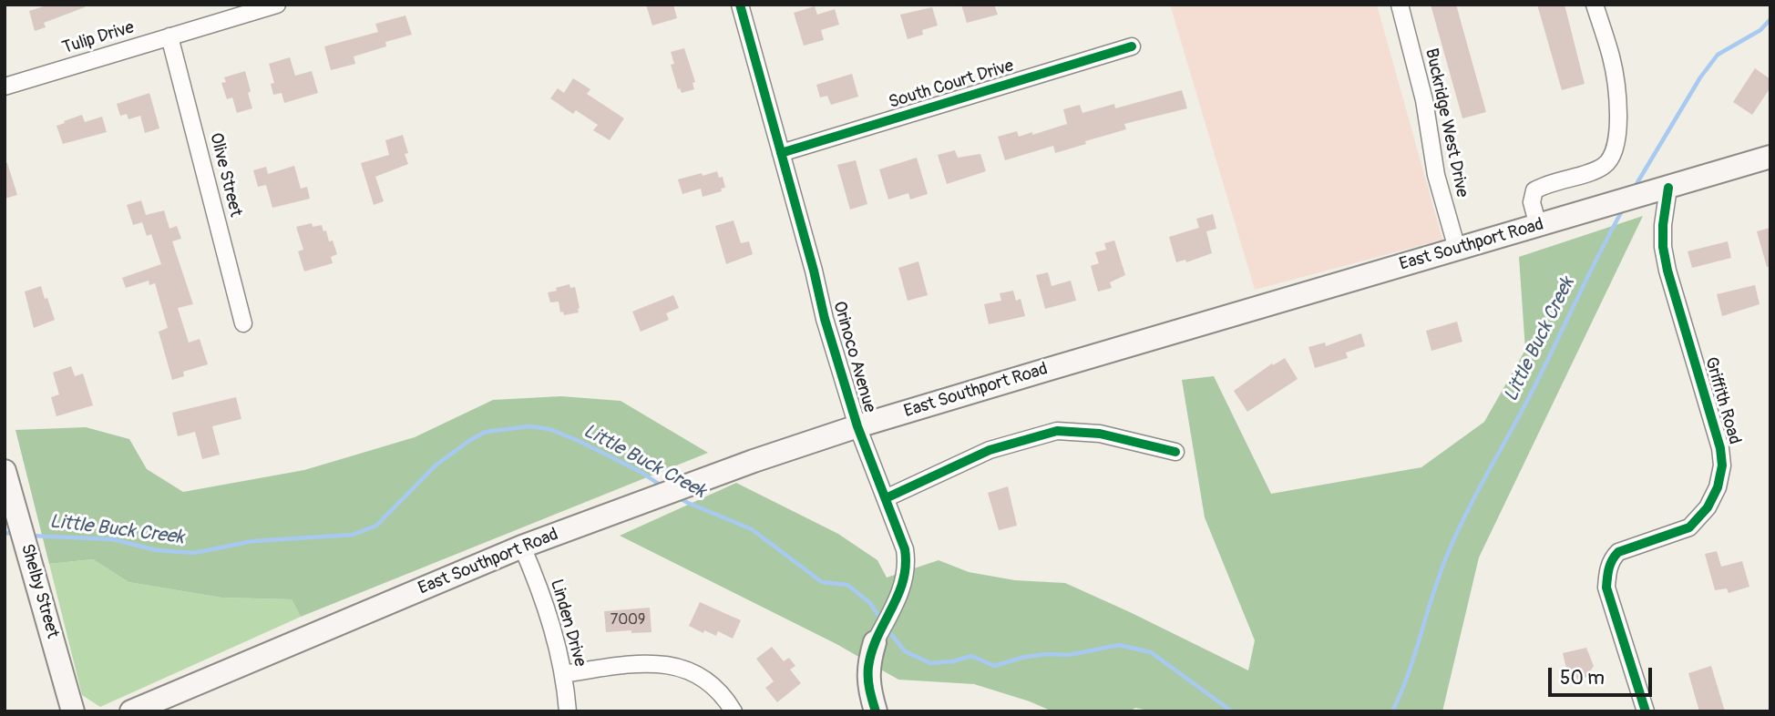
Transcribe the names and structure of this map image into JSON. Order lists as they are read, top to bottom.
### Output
{
  "streets": {
    "main road": ["East Southport Road", "Orinoco Avenue", "Shelby Street"],
    "street": [
      "Tulip Drive",
      "South Court Drive",
      "Buckridge West Drive",
      "Olive Street",
      "Griffith Road",
      "Linden Drive"
    ]
  },
  "crossings": [
    ["Tulip Drive", "Olive Street"],
    ["South Court Drive", "Orinoco Avenue"],
    ["Buckridge West Drive", "East Southport Road"],
    ["East Southport Road", "Orinoco Avenue"],
    ["East Southport Road", "Griffith Road"],
    ["East Southport Road", "Linden Drive"]
  ],
  "water": ["Little Buck Creek"],
  "house_numbers": ["7009"],
  "scale_bar": "50 m"
}
